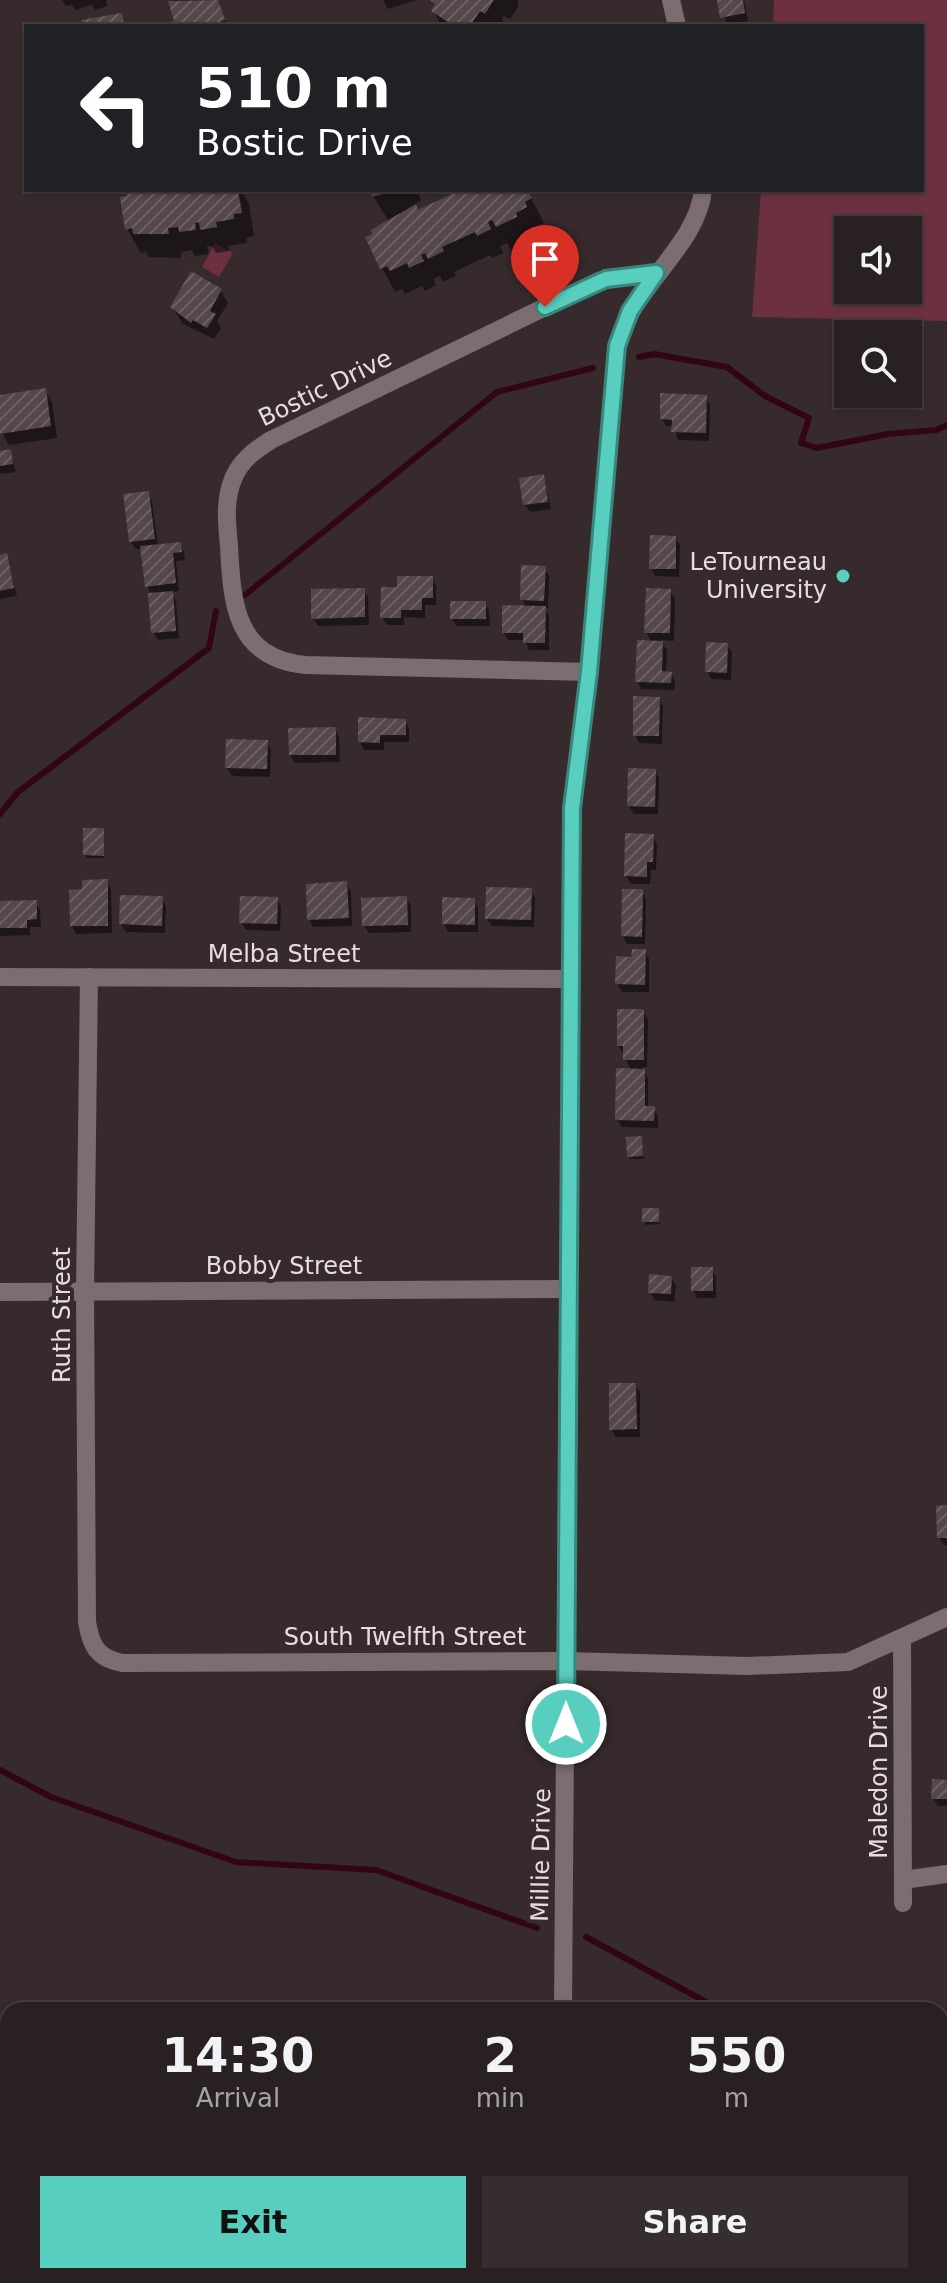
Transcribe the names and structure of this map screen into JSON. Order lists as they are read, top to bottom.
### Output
{
  "streets": {
    "street": [
      "Bostic Drive",
      "Melba Street",
      "Bobby Street",
      "Ruth Street",
      "South Twelfth Street",
      "Maledon Drive",
      "Millie Drive"
    ]
  },
  "crossings": [
    ["Bostic Drive", "Millie Drive"],
    ["Melba Street", "Ruth Street"],
    ["Melba Street", "Millie Drive"],
    ["Bobby Street", "Ruth Street"],
    ["Bobby Street", "Millie Drive"],
    ["Ruth Street", "South Twelfth Street"],
    ["South Twelfth Street", "Maledon Drive"],
    ["South Twelfth Street", "Millie Drive"]
  ],
  "places": ["LeTourneau University"],
  "page": {
    "turn": ["510 m", "Bostic Drive"],
    "eta": [
      "14:30",
      "Arrival",
      "2",
      "min",
      "550",
      "m"
    ],
    "buttons": ["Exit", "Share"]
  }
}
